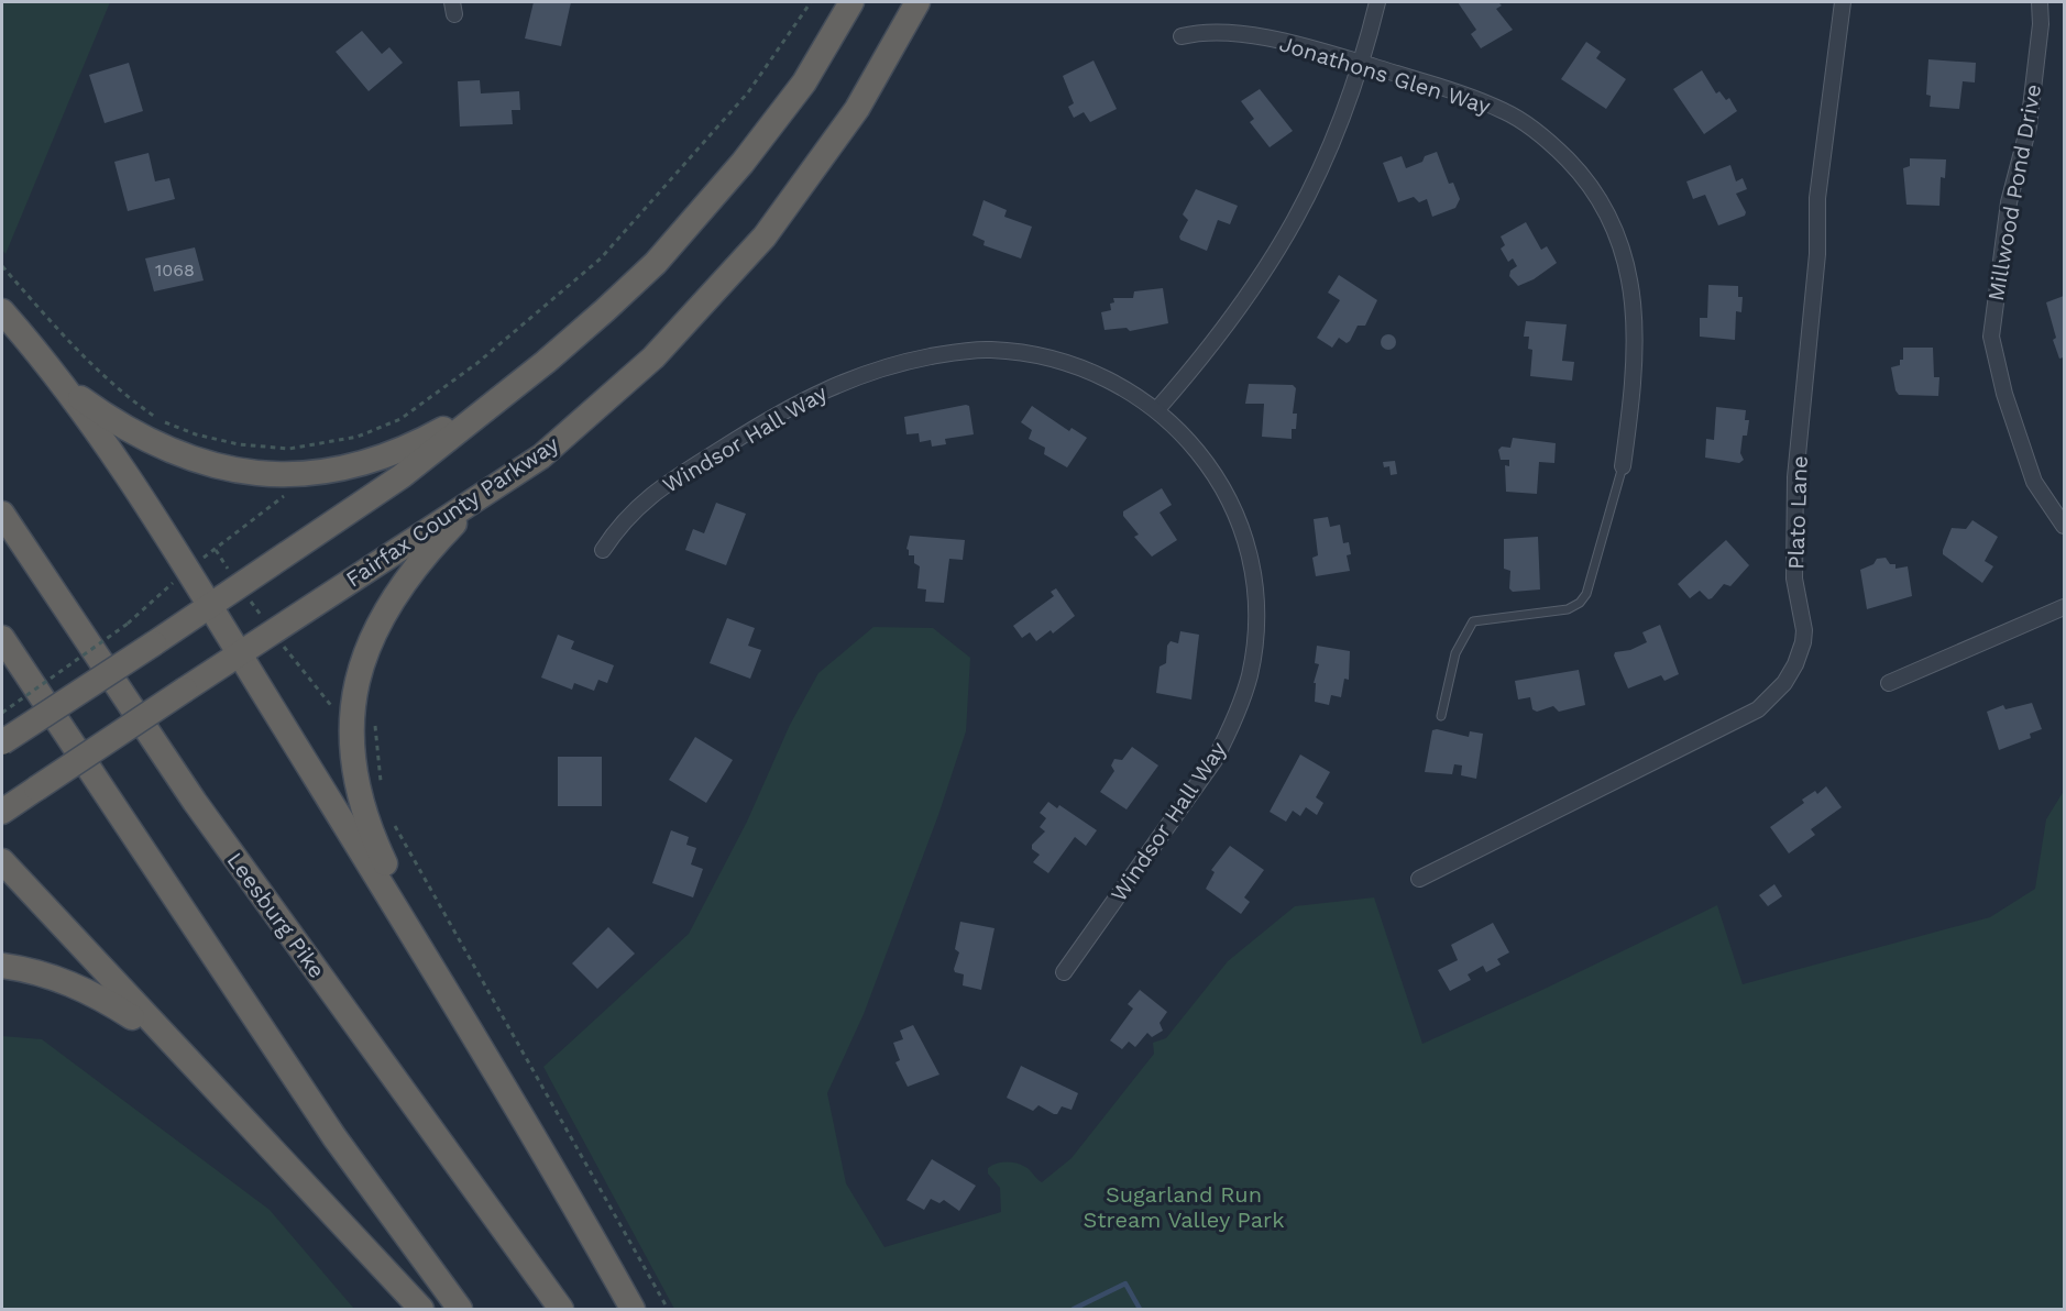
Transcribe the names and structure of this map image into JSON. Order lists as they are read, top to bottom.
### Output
{
  "streets": {
    "highway": ["Fairfax County Parkway", "Leesburg Pike"],
    "street": [
      "Jonathons Glen Way",
      "Millwood Pond Drive",
      "Windsor Hall Way",
      "Plato Lane"
    ]
  },
  "parks": ["Sugarland Run Stream Valley Park"],
  "house_numbers": ["1068"]
}
